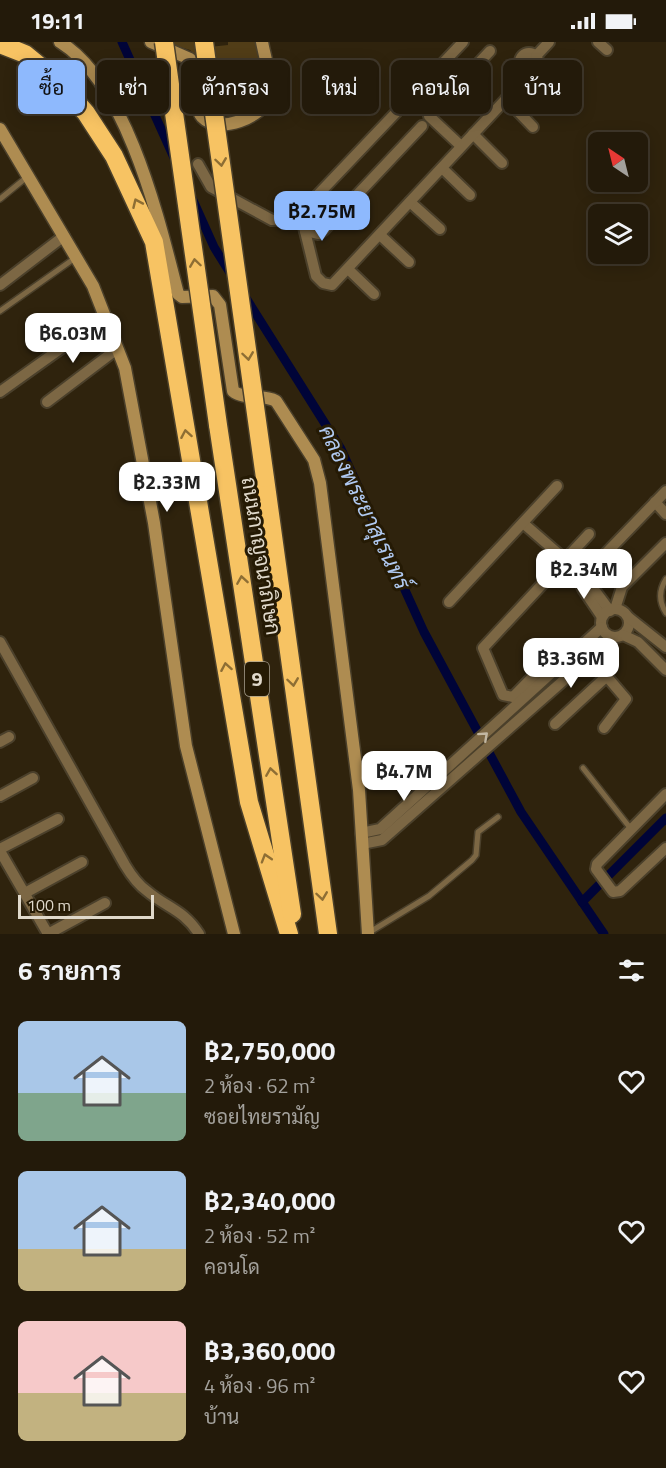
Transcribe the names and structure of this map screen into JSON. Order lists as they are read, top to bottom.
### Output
{
  "streets": {
    "highway": ["ถนนกาญจนาภิเษก", "9"]
  },
  "water": ["คลองพระยาสุเรนทร์"],
  "scale_bar": "100 m",
  "north": "top left",
  "page": {
    "status": "19:11",
    "chip": [
      "ซื้อ",
      "เช่า",
      "ตัวกรอง",
      "ใหม่",
      "คอนโด",
      "บ้าน"
    ],
    "price": [
      "฿2.75M",
      "฿6.03M",
      "฿2.33M",
      "฿2.34M",
      "฿3.36M",
      "฿4.7M"
    ],
    "scale": "100 m",
    "heading": "6 รายการ",
    "list": [
      {
        "name": "฿2,750,000",
        "note": "2 ห้อง · 62 m² · ซอยไทยรามัญ"
      },
      {
        "name": "฿2,340,000",
        "note": "2 ห้อง · 52 m² · คอนโด"
      },
      {
        "name": "฿3,360,000",
        "note": "4 ห้อง · 96 m² · บ้าน"
      }
    ]
  }
}
